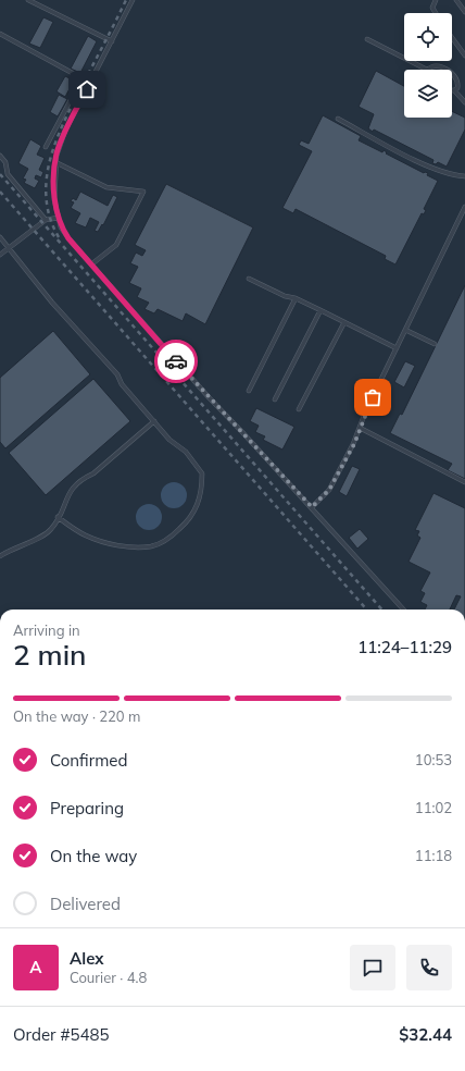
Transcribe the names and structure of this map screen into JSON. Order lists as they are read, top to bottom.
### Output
{
  "page": {
    "heading": ["2 min", "Arriving in", "11:24–11:29"],
    "panel": [
      "Alex",
      "Courier · 4.8",
      "Order #5485",
      "$32.44"
    ],
    "bar": "On the way · 220 m",
    "list": [
      ["Confirmed", "10:53"],
      ["Preparing", "11:02"],
      ["On the way", "11:18"],
      "Delivered"
    ],
    "round": "A"
  }
}
